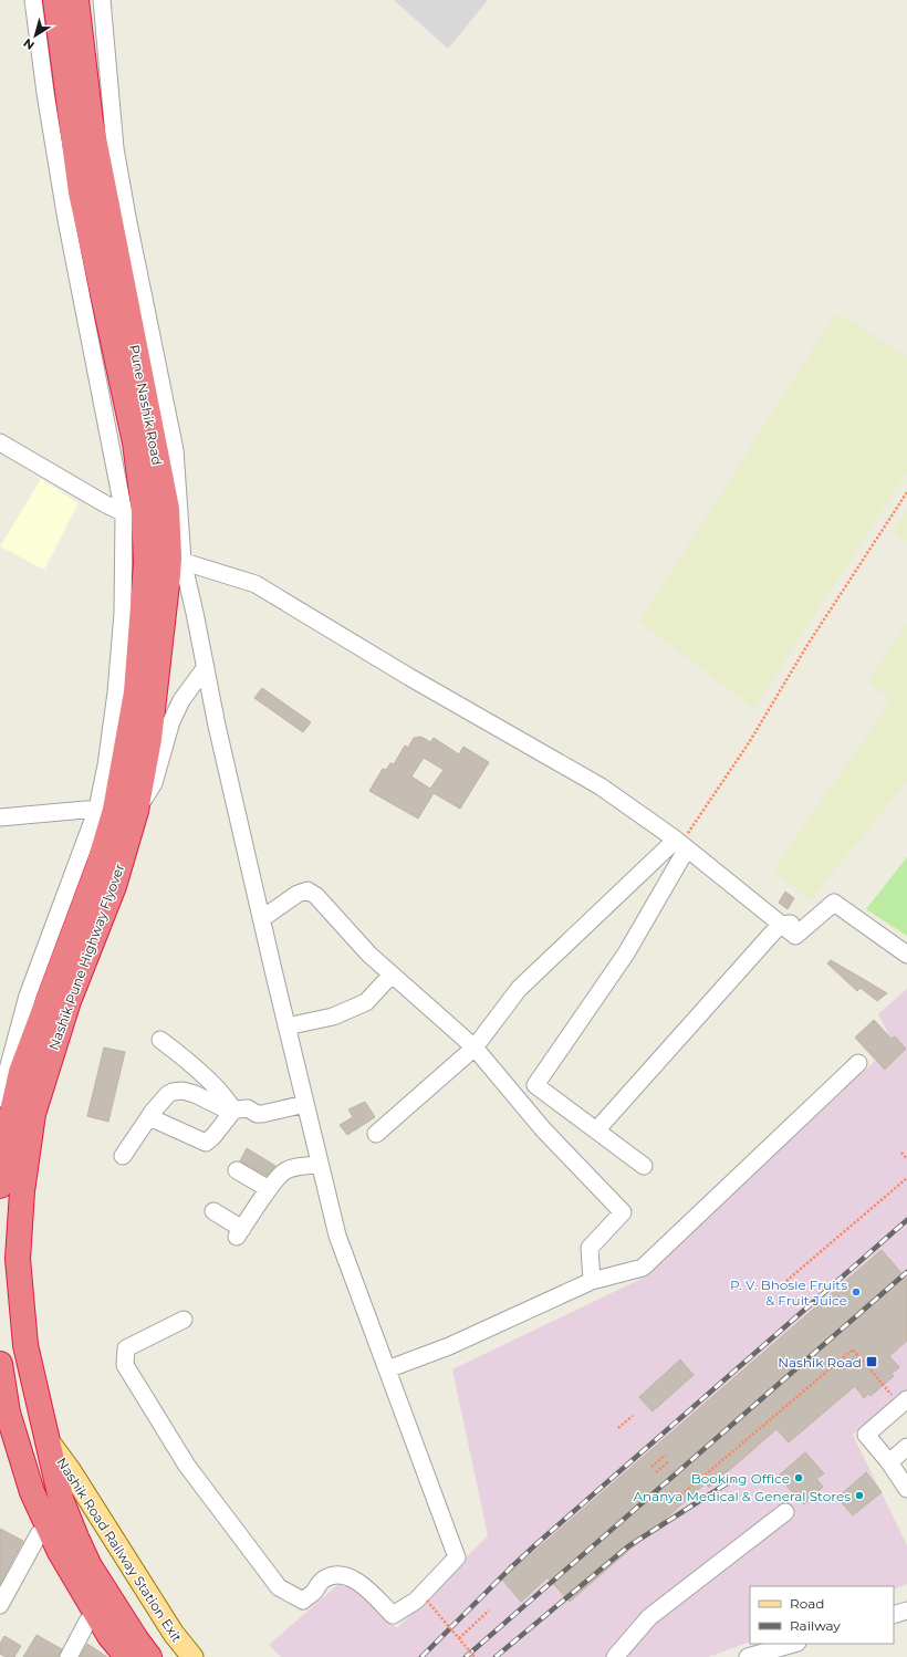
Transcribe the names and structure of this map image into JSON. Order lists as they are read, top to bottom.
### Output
{
  "streets": {
    "highway": ["Pune Nashik Road", "Nashik Pune Highway Flyover"],
    "main road": ["Nashik Road Railway Station Exit"]
  },
  "crossings": [
    ["Pune Nashik Road", "Nashik Pune Highway Flyover"],
    ["Nashik Pune Highway Flyover", "Nashik Road Railway Station Exit"]
  ],
  "places": {
    "other": ["P. V. Bhosle Fruits & Fruit Juice", "Booking Office", "Ananya Medical & General Stores"],
    "transit": ["Nashik Road"]
  },
  "legend": ["Road", "Railway"],
  "north": "bottom left"
}
